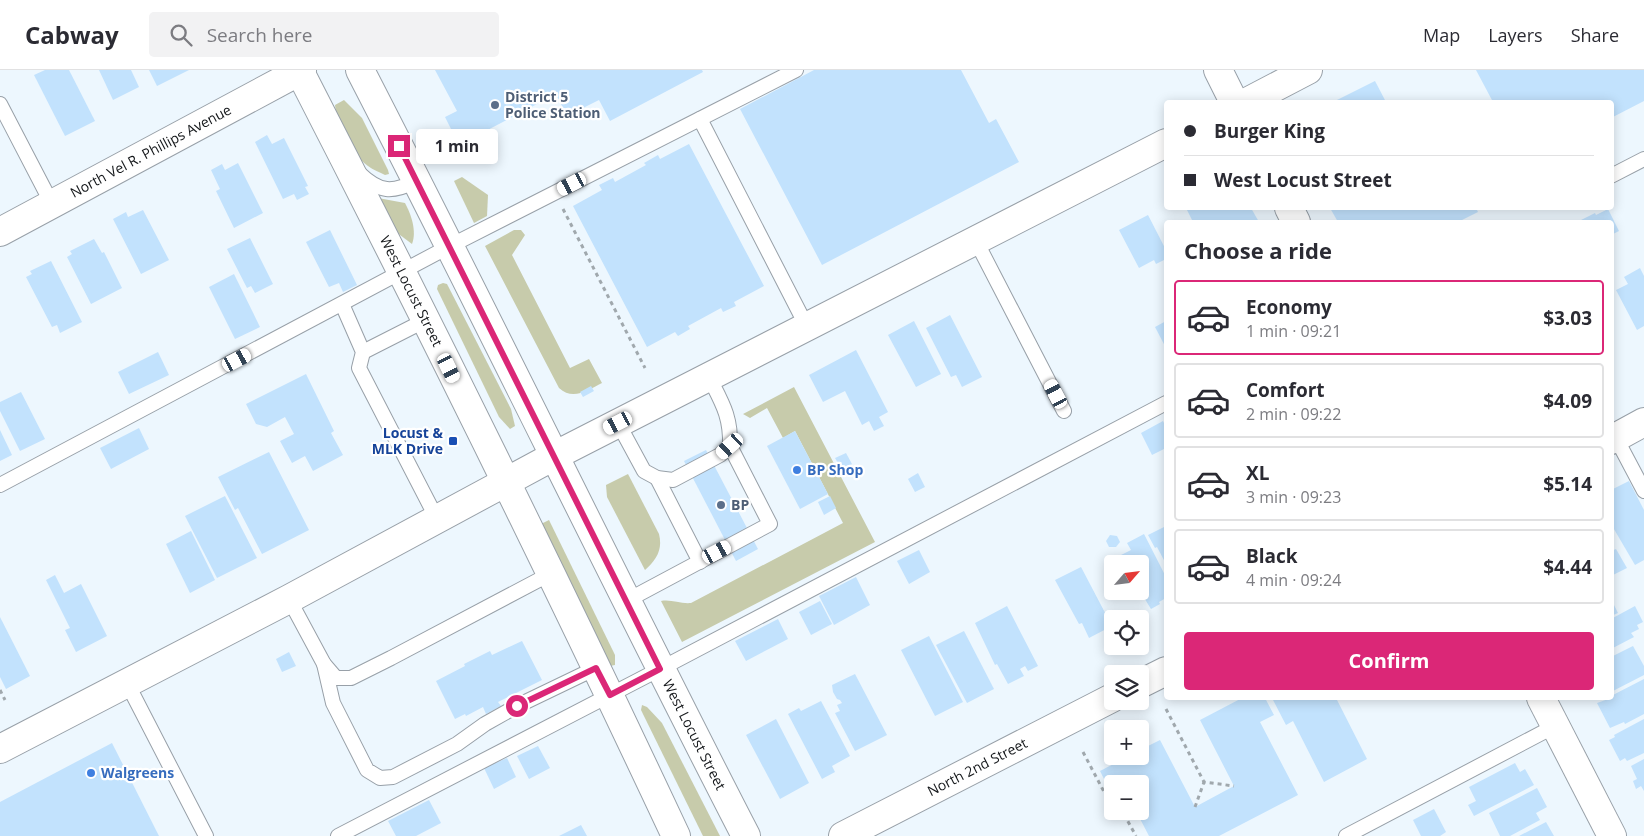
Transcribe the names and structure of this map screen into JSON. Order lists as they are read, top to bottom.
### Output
{
  "streets": {
    "main road": ["North Vel R. Phillips Avenue", "West Locust Street", "North 2nd Street"]
  },
  "crossings": [
    ["North Vel R. Phillips Avenue", "West Locust Street"]
  ],
  "places": {
    "other": [
      "District 5 Police Station",
      "BP Shop",
      "BP",
      "Walgreens"
    ],
    "transit": ["Locust & MLK Drive"]
  },
  "north": "top right",
  "page": {
    "header": "Cabway",
    "search": "Search here",
    "nav": ["Map", "Layers", "Share"],
    "banner": ["Burger King", "West Locust Street"],
    "bubble": "1 min",
    "heading": "Choose a ride",
    "list": [
      {
        "name": "Economy",
        "note": "1 min · 09:21",
        "value": "$3.03"
      },
      {
        "name": "Comfort",
        "note": "2 min · 09:22",
        "value": "$4.09"
      },
      {
        "name": "XL",
        "note": "3 min · 09:23",
        "value": "$5.14"
      },
      {
        "name": "Black",
        "note": "4 min · 09:24",
        "value": "$4.44"
      }
    ],
    "map_buttons": ["+", "−"],
    "buttons": "Confirm"
  }
}
